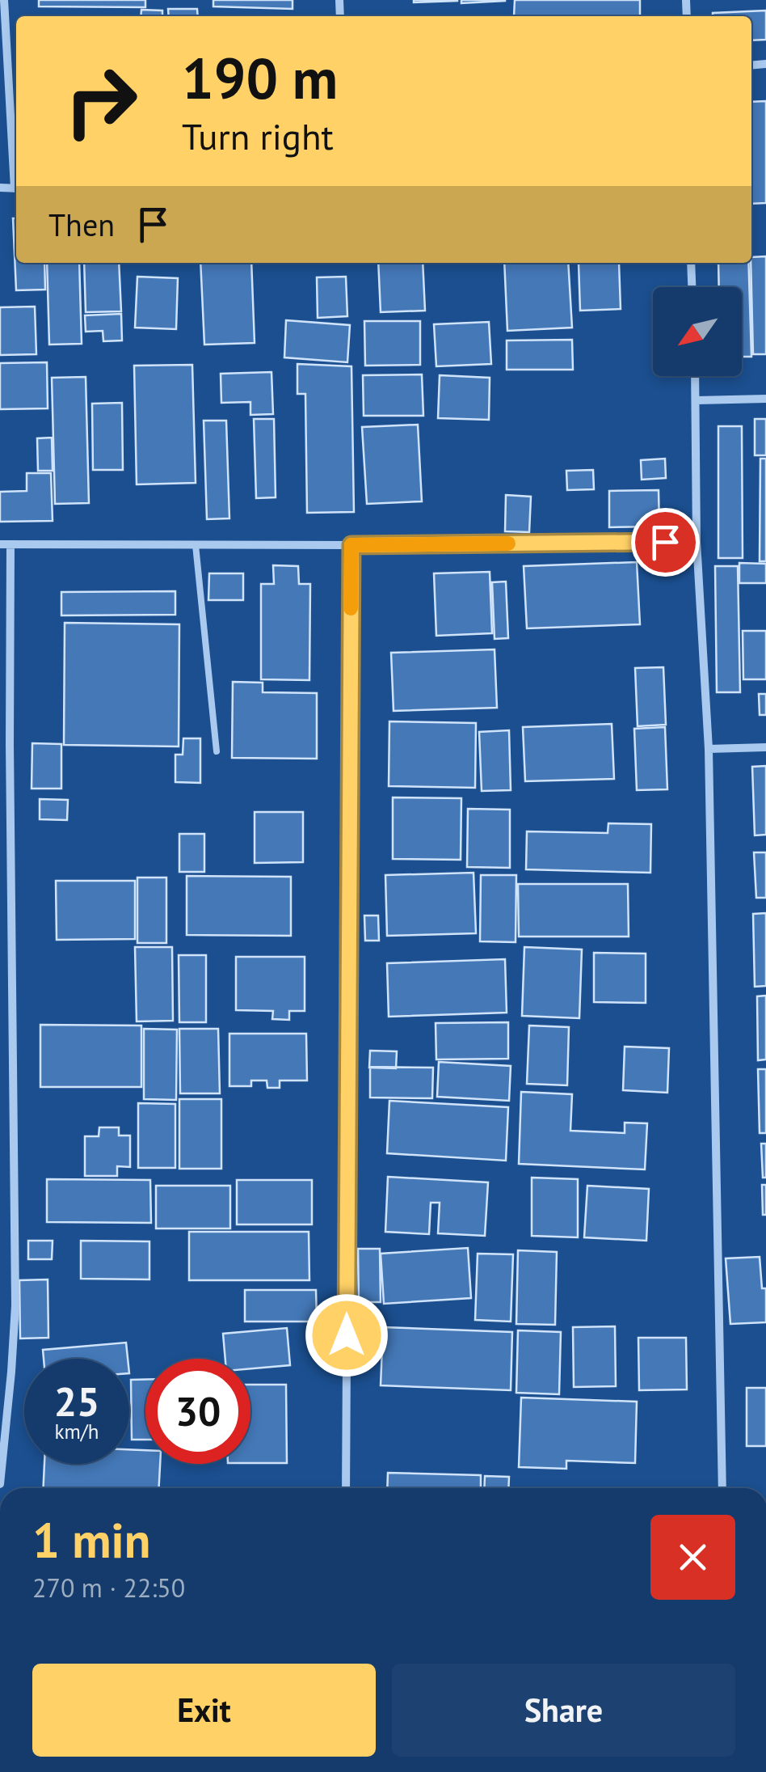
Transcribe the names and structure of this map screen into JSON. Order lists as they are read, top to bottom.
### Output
{
  "north": "bottom left",
  "page": {
    "turn": ["190 m", "Turn right"],
    "then": "Then",
    "speed": "25 km/h",
    "limit": "30",
    "heading": ["1 min", "270 m · 22:50"],
    "buttons": ["Exit", "Share"]
  }
}
